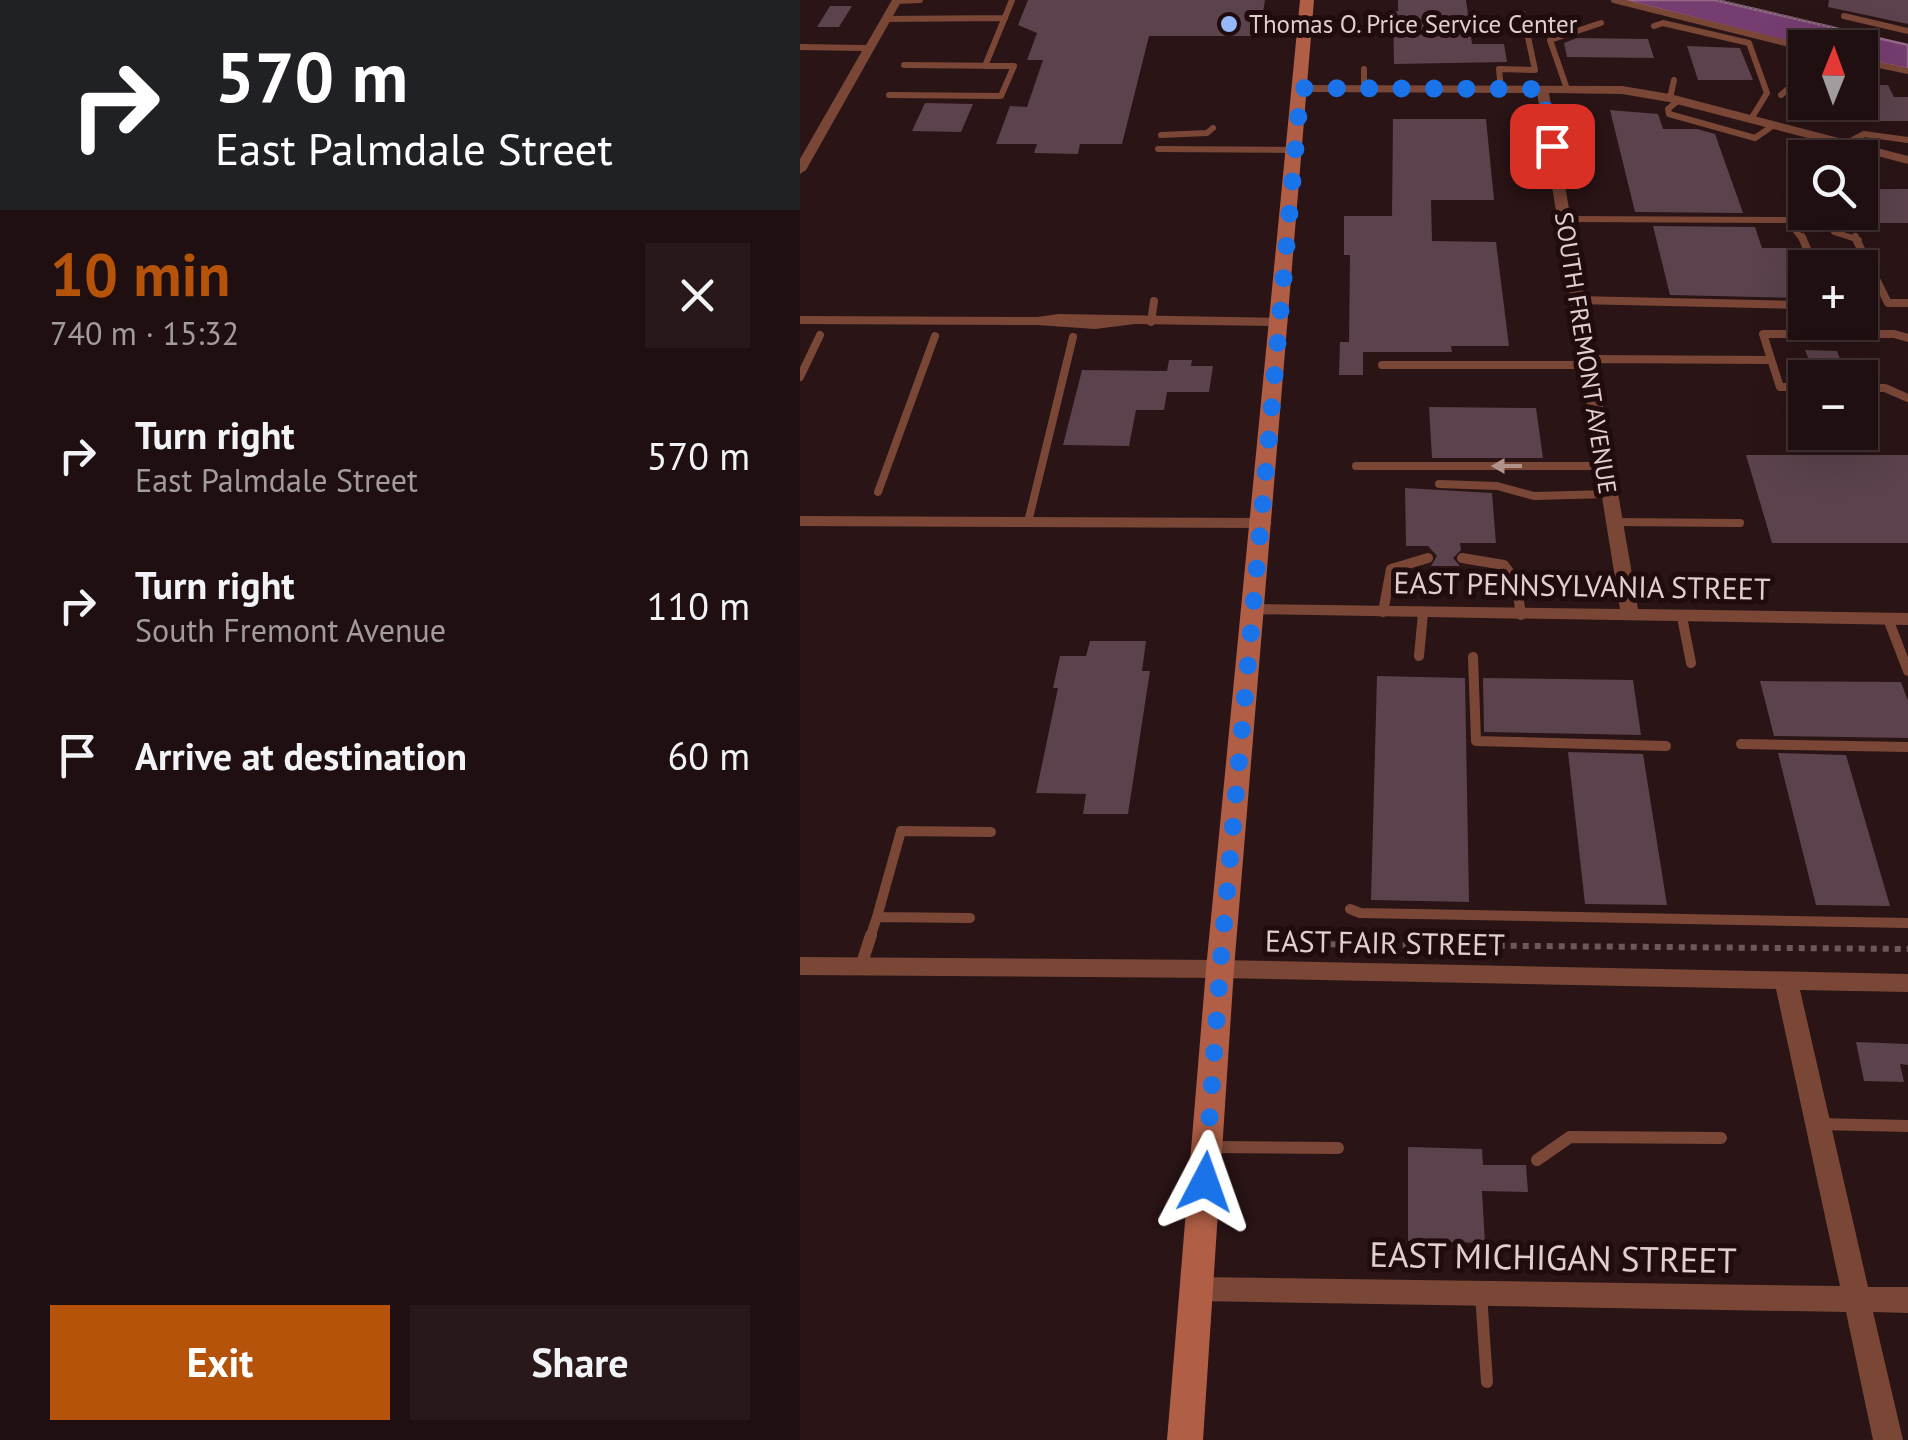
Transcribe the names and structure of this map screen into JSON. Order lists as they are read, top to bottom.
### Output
{
  "streets": {
    "street": [
      "SOUTH FREMONT AVENUE",
      "EAST PENNSYLVANIA STREET",
      "EAST FAIR STREET",
      "EAST MICHIGAN STREET"
    ]
  },
  "crossings": [
    ["SOUTH FREMONT AVENUE", "EAST PENNSYLVANIA STREET"]
  ],
  "places": ["Thomas O. Price Service Center"],
  "north": "top",
  "page": {
    "turn": ["570 m", "East Palmdale Street"],
    "map_buttons": ["+", "−"],
    "heading": ["10 min", "740 m · 15:32"],
    "list": [
      {
        "name": "Turn right",
        "note": "East Palmdale Street",
        "value": "570 m"
      },
      {
        "name": "Turn right",
        "note": "South Fremont Avenue",
        "value": "110 m"
      },
      {
        "name": "Arrive at destination",
        "value": "60 m"
      }
    ],
    "buttons": ["Exit", "Share"]
  }
}
